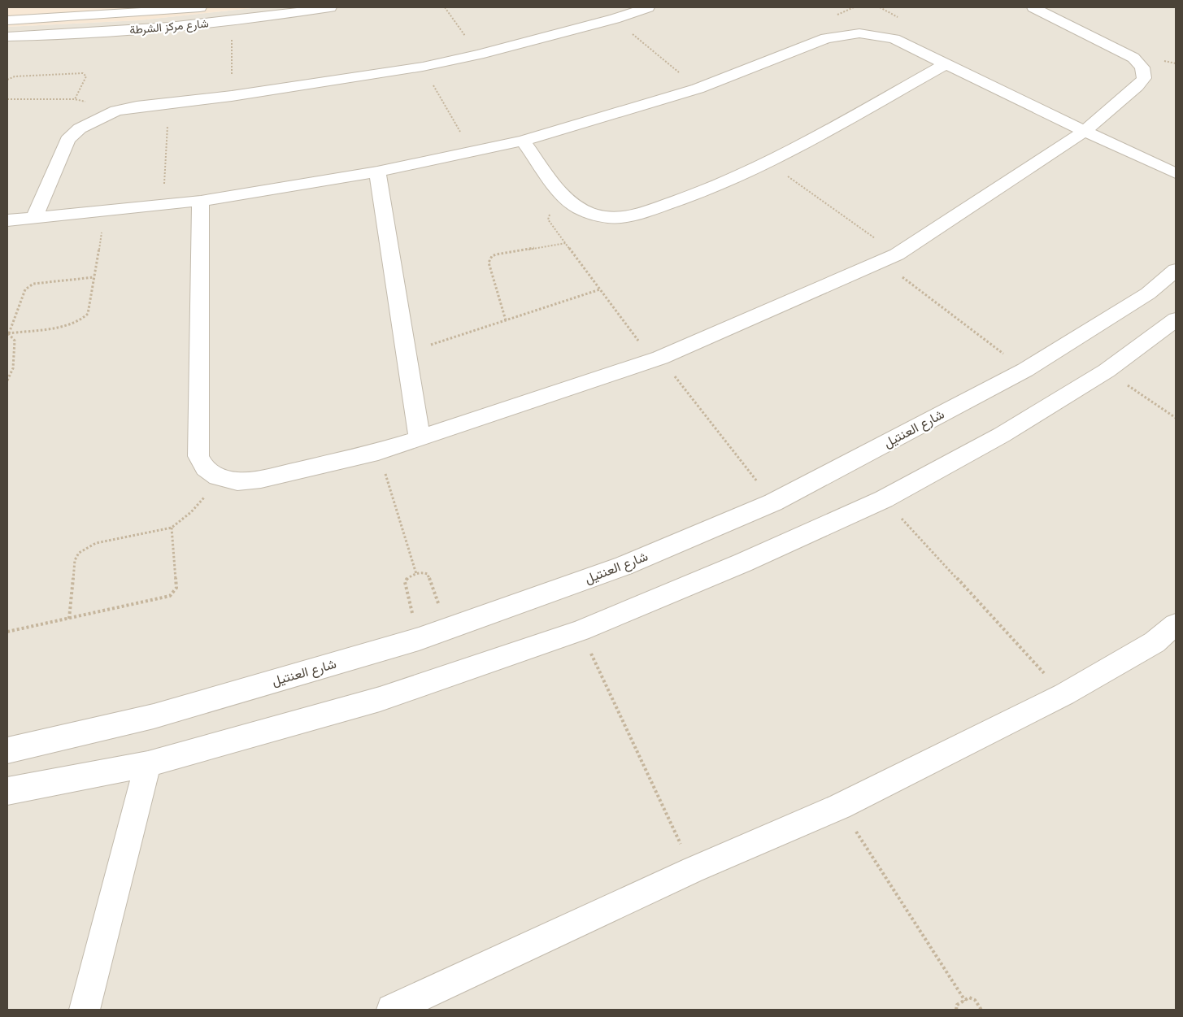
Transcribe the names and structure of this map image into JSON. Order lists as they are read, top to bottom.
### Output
{
  "streets": {
    "street": ["شارع مركز الشرطة", "شارع العنتيل"]
  }
}
